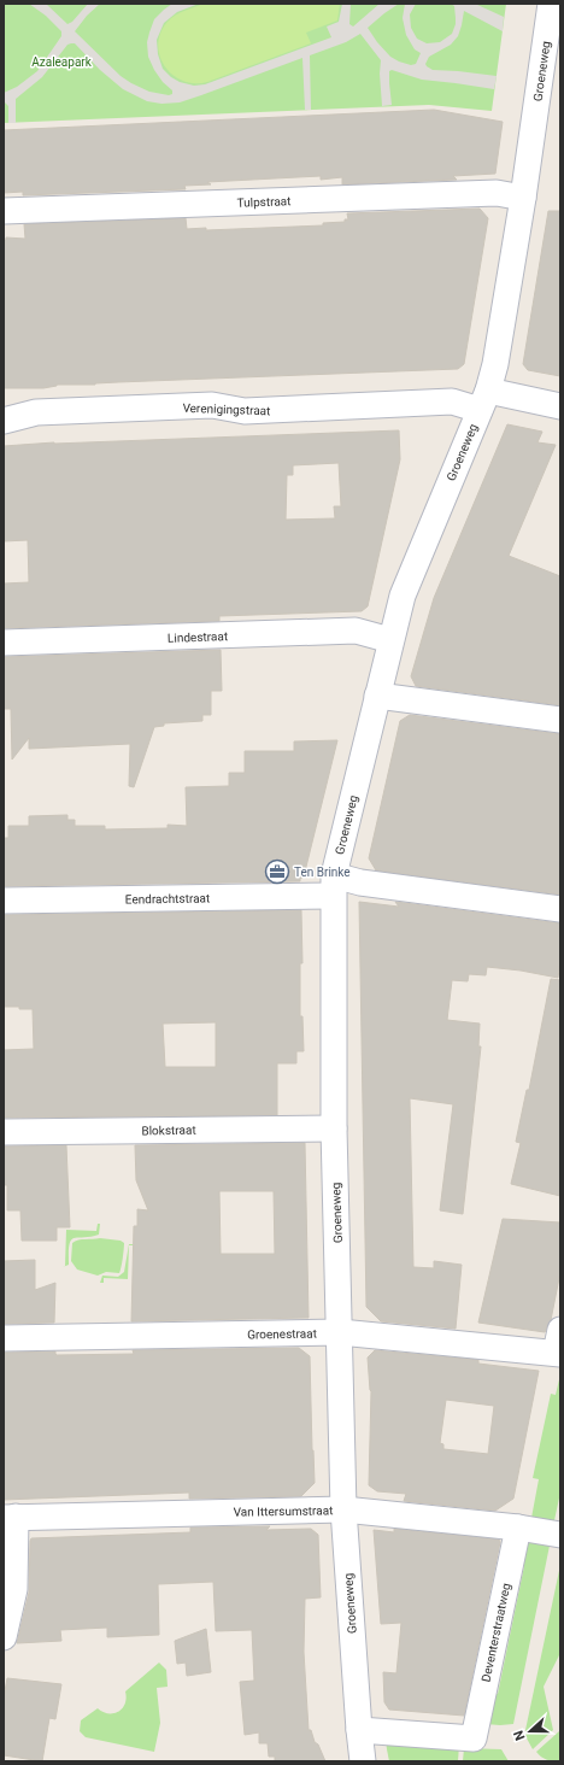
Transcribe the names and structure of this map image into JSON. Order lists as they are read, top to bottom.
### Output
{
  "streets": {
    "street": [
      "Groeneweg",
      "Tulpstraat",
      "Verenigingstraat",
      "Lindestraat",
      "Eendrachtstraat",
      "Blokstraat",
      "Groenestraat",
      "Van Ittersumstraat",
      "Deventerstraatweg"
    ]
  },
  "crossings": [
    ["Groeneweg", "Tulpstraat"],
    ["Groeneweg", "Verenigingstraat"],
    ["Groeneweg", "Lindestraat"],
    ["Groeneweg", "Eendrachtstraat"],
    ["Groeneweg", "Blokstraat"],
    ["Groeneweg", "Groenestraat"],
    ["Groeneweg", "Van Ittersumstraat"],
    ["Groeneweg", "Deventerstraatweg"],
    ["Van Ittersumstraat", "Deventerstraatweg"]
  ],
  "parks": ["Azaleapark"],
  "places": {
    "office": ["Ten Brinke"]
  },
  "north": "left"
}
